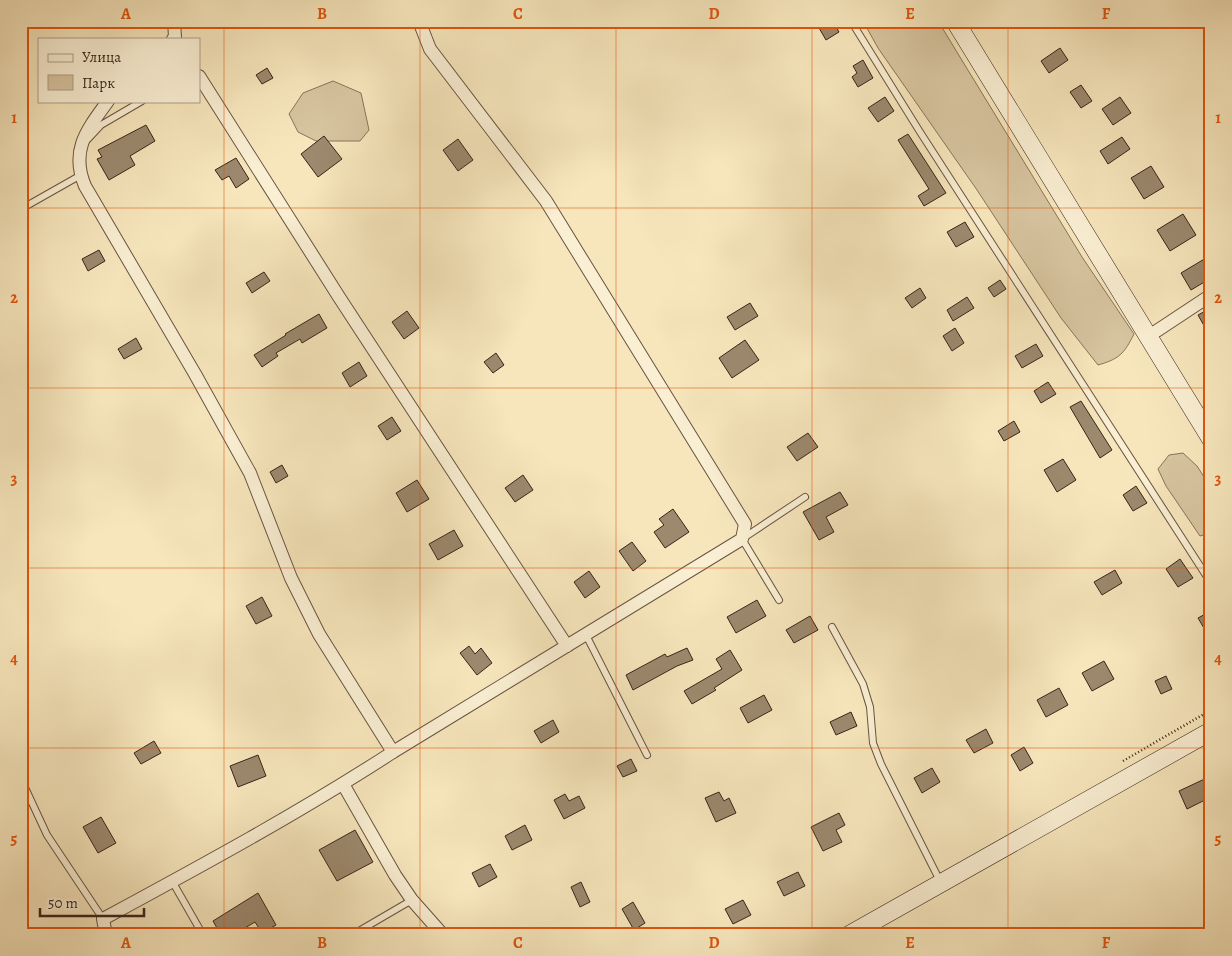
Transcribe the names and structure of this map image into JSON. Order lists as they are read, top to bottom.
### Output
{
  "legend": ["Улица", "Парк"],
  "scale_bar": "50 m",
  "grid": {
    "columns": [
      "A",
      "B",
      "C",
      "D",
      "E",
      "F"
    ],
    "rows": [
      "1",
      "2",
      "3",
      "4",
      "5"
    ]
  }
}
